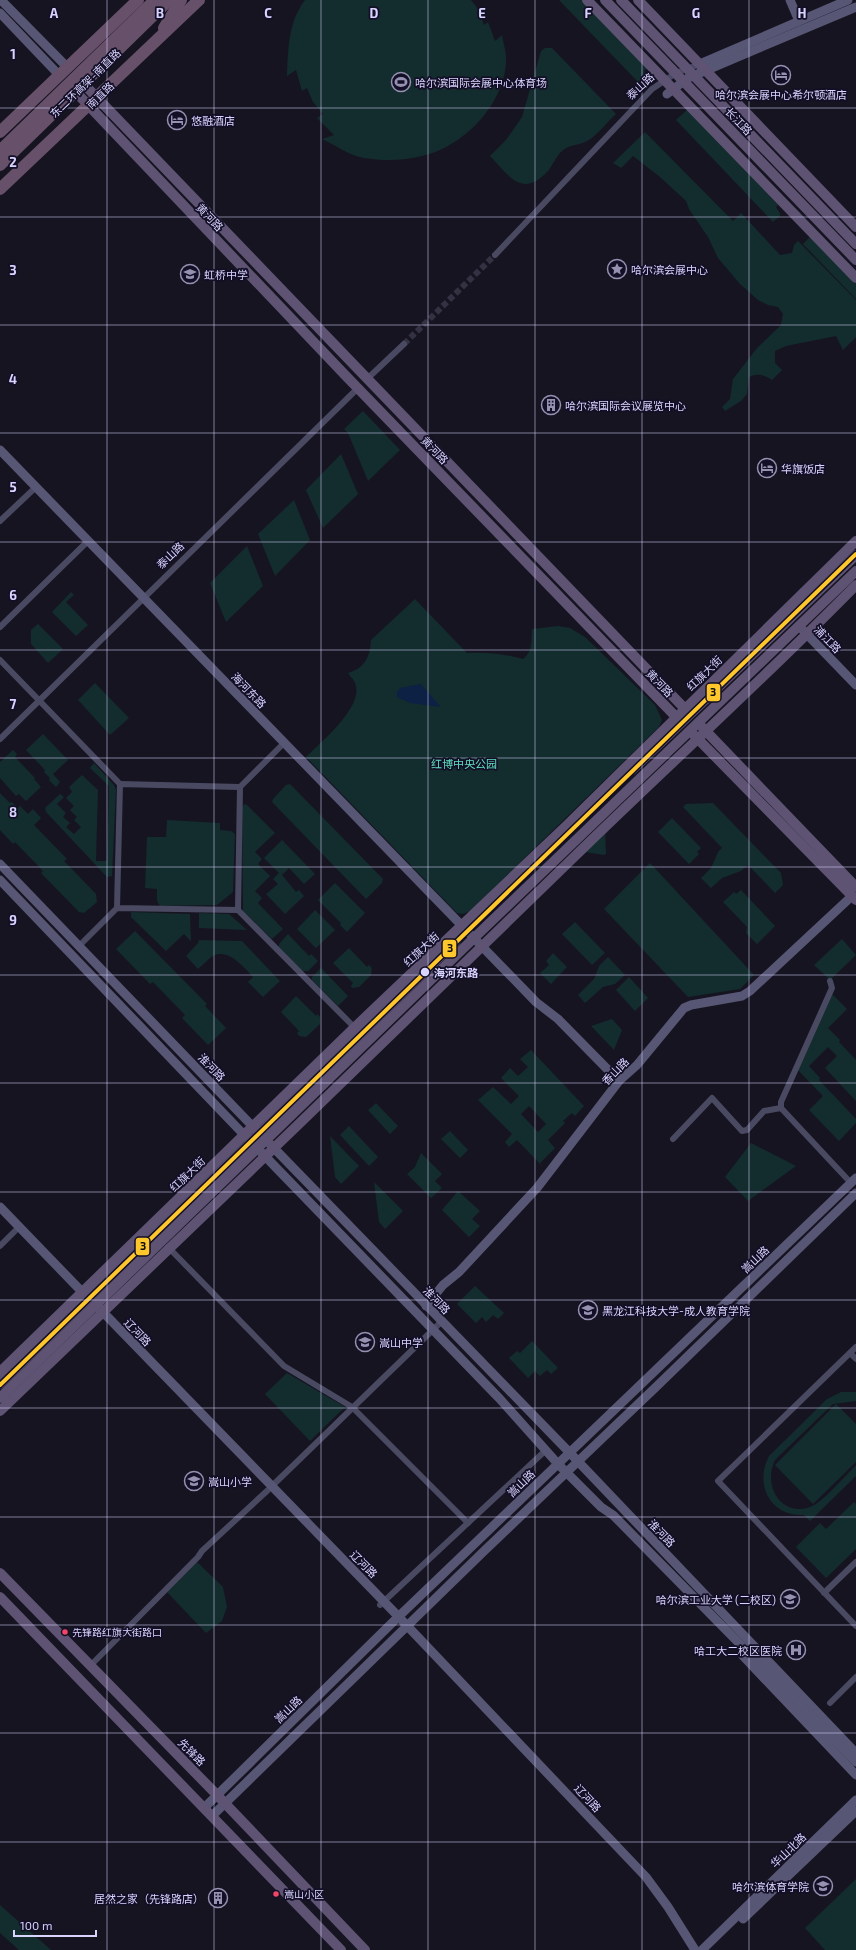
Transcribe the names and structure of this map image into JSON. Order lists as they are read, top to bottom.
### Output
{
  "streets": {
    "highway": ["东二环高架-南直路", "南直路"],
    "main road": [
      "泰山路",
      "长江路",
      "黄河路",
      "浦江路",
      "红旗大街",
      "海河东路",
      "淮河路",
      "香山路",
      "嵩山路",
      "辽河路",
      "先锋路",
      "华山北路"
    ]
  },
  "crossings": [
    ["泰山路", "长江路"],
    ["泰山路", "黄河路"],
    ["泰山路", "海河东路"],
    ["南直路", "黄河路"],
    ["黄河路", "红旗大街"],
    ["黄河路", "香山路"],
    ["浦江路", "红旗大街"],
    ["红旗大街", "海河东路"],
    ["红旗大街", "淮河路"],
    ["红旗大街", "辽河路"],
    ["海河东路", "香山路"],
    ["淮河路", "香山路"],
    ["淮河路", "嵩山路"],
    ["嵩山路", "辽河路"],
    ["嵩山路", "先锋路"]
  ],
  "parks": ["红博中央公园"],
  "places": {
    "hotel": ["哈尔滨会展中心希尔顿酒店", "悠融酒店", "华旗饭店"],
    "sports": ["哈尔滨国际会展中心体育场"],
    "place": ["哈尔滨会展中心"],
    "school or university": [
      "虹桥中学",
      "黑龙江科技大学-成人教育学院",
      "嵩山中学",
      "嵩山小学",
      "哈尔滨工业大学 (二校区)",
      "哈尔滨体育学院"
    ],
    "building": ["哈尔滨国际会议展览中心", "居然之家（先锋路店）"],
    "other": ["海河东路", "先锋路红旗大街路口", "嵩山小区"],
    "hospital": ["哈工大二校区医院"]
  },
  "lines": ["transit line 3"],
  "scale_bar": "100 m",
  "grid": {
    "columns": [
      "A",
      "B",
      "C",
      "D",
      "E",
      "F",
      "G",
      "H"
    ],
    "rows": [
      "1",
      "2",
      "3",
      "4",
      "5",
      "6",
      "7",
      "8",
      "9"
    ]
  }
}
